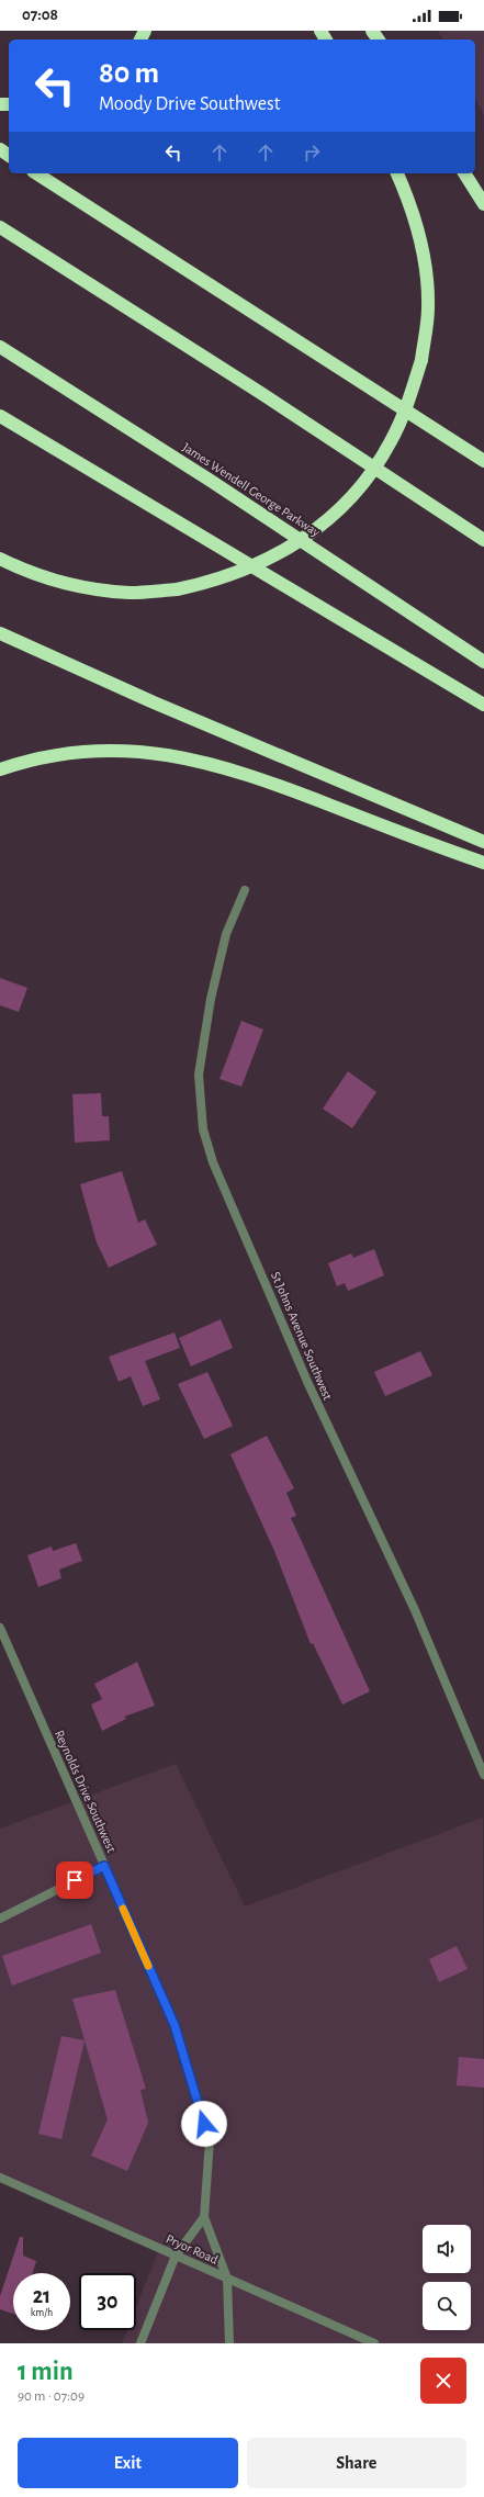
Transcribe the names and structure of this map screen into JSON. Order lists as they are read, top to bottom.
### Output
{
  "streets": {
    "highway": ["James Wendell George Parkway"],
    "street": ["St Johns Avenue Southwest", "Reynolds Drive Southwest", "Pryor Road"]
  },
  "page": {
    "status": "07:08",
    "turn": ["80 m", "Moody Drive Southwest"],
    "speed": "21 km/h",
    "limit": "30",
    "heading": ["1 min", "90 m · 07:09"],
    "buttons": ["Exit", "Share"]
  }
}
